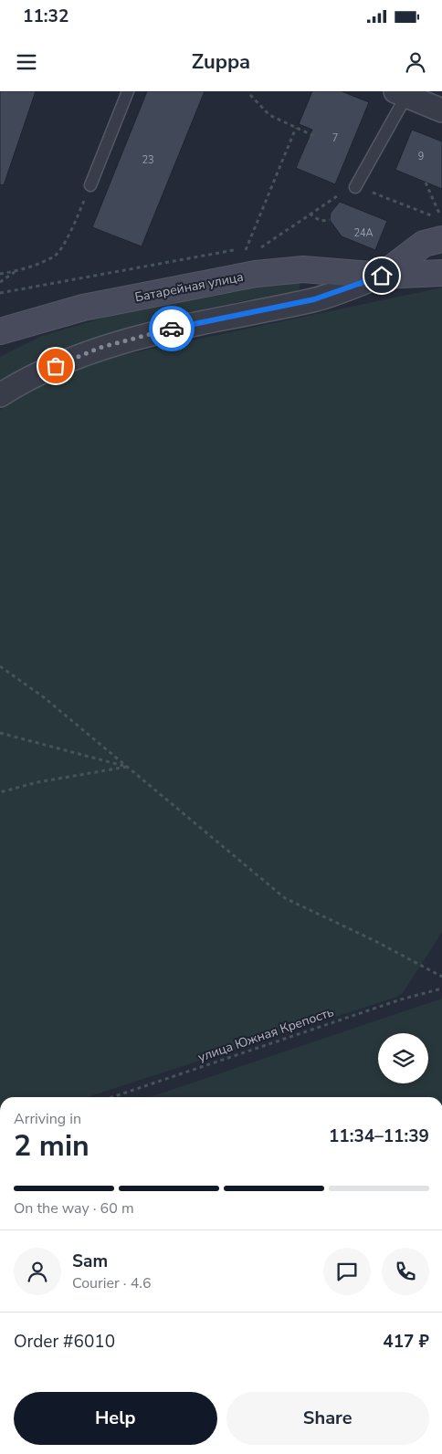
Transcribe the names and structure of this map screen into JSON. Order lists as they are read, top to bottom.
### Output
{
  "streets": {
    "street": ["Батарейная улица"],
    "path": ["улица Южная Крепость"]
  },
  "house_numbers": [
    "7",
    "9",
    "23",
    "24А"
  ],
  "page": {
    "status": "11:32",
    "header": "Zuppa",
    "heading": ["2 min", "Arriving in", "11:34–11:39"],
    "panel": [
      "Sam",
      "Courier · 4.6",
      "Order #6010",
      "417 ₽"
    ],
    "bar": "On the way · 60 m",
    "buttons": ["Help", "Share"]
  }
}
